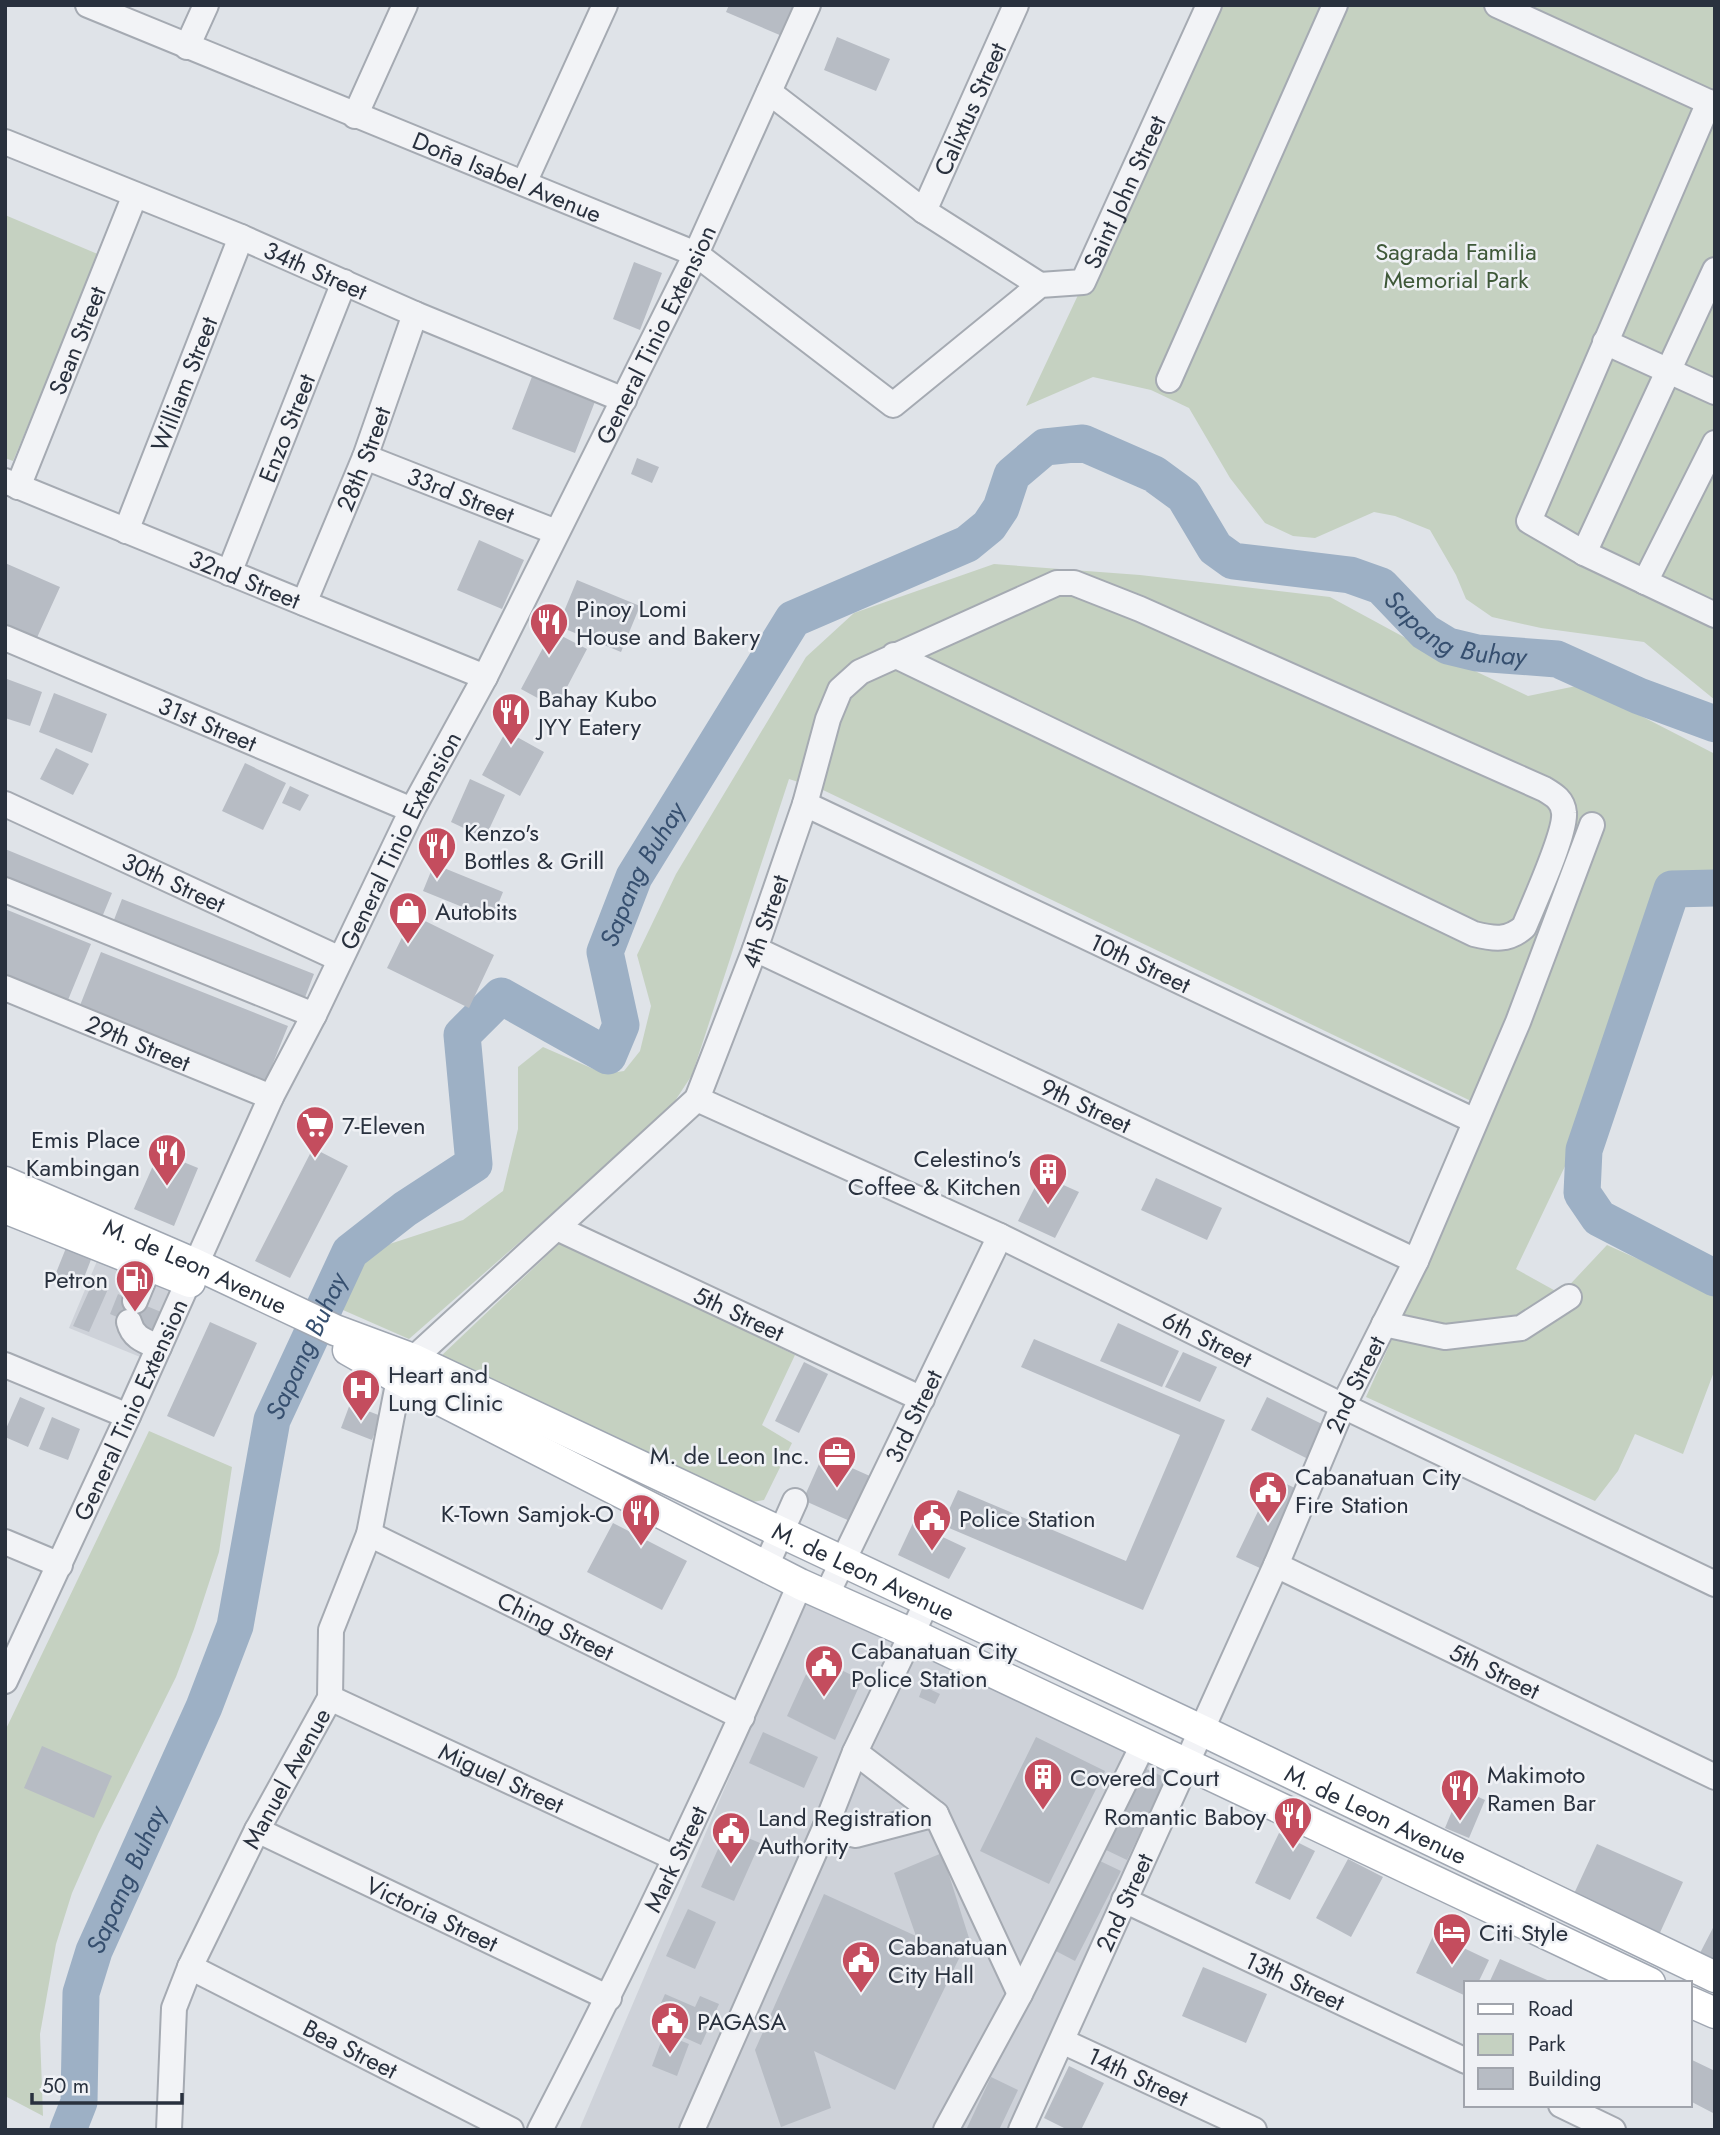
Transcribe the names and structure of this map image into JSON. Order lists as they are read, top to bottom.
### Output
{
  "streets": {
    "main road": ["M. de Leon Avenue"],
    "street": [
      "Calixtus Street",
      "Doña Isabel Avenue",
      "Saint John Street",
      "34th Street",
      "General Tinio Extension",
      "Sean Street",
      "William Street",
      "Enzo Street",
      "28th Street",
      "33rd Street",
      "32nd Street",
      "31st Street",
      "30th Street",
      "4th Street",
      "10th Street",
      "29th Street",
      "9th Street",
      "5th Street",
      "6th Street",
      "2nd Street",
      "3rd Street",
      "Ching Street",
      "Manuel Avenue",
      "Miguel Street",
      "Mark Street",
      "Victoria Street",
      "13th Street",
      "Bea Street",
      "14th Street"
    ]
  },
  "crossings": [
    ["Doña Isabel Avenue", "Saint John Street"],
    ["Doña Isabel Avenue", "General Tinio Extension"],
    ["34th Street", "General Tinio Extension"],
    ["34th Street", "Sean Street"],
    ["34th Street", "William Street"],
    ["34th Street", "Enzo Street"],
    ["34th Street", "28th Street"],
    ["General Tinio Extension", "33rd Street"],
    ["General Tinio Extension", "32nd Street"],
    ["General Tinio Extension", "31st Street"],
    ["General Tinio Extension", "30th Street"],
    ["General Tinio Extension", "29th Street"],
    ["General Tinio Extension", "M. de Leon Avenue"],
    ["Sean Street", "32nd Street"],
    ["William Street", "32nd Street"],
    ["Enzo Street", "32nd Street"],
    ["28th Street", "33rd Street"],
    ["28th Street", "32nd Street"],
    ["4th Street", "10th Street"],
    ["4th Street", "9th Street"],
    ["4th Street", "M. de Leon Avenue"],
    ["4th Street", "5th Street"],
    ["4th Street", "6th Street"],
    ["4th Street", "Manuel Avenue"],
    ["10th Street", "2nd Street"],
    ["9th Street", "2nd Street"],
    ["M. de Leon Avenue", "2nd Street"],
    ["M. de Leon Avenue", "3rd Street"],
    ["M. de Leon Avenue", "Manuel Avenue"],
    ["M. de Leon Avenue", "Mark Street"],
    ["5th Street", "2nd Street"],
    ["5th Street", "3rd Street"],
    ["6th Street", "2nd Street"],
    ["6th Street", "3rd Street"],
    ["2nd Street", "13th Street"],
    ["2nd Street", "14th Street"],
    ["3rd Street", "Mark Street"],
    ["Ching Street", "Manuel Avenue"],
    ["Ching Street", "Mark Street"],
    ["Manuel Avenue", "Miguel Street"],
    ["Manuel Avenue", "Victoria Street"],
    ["Manuel Avenue", "Bea Street"],
    ["Miguel Street", "Mark Street"],
    ["Mark Street", "Victoria Street"]
  ],
  "water": ["Sapang Buhay"],
  "parks": ["Sagrada Familia Memorial Park"],
  "places": {
    "restaurant": [
      "Pinoy Lomi House and Bakery",
      "Bahay Kubo JYY Eatery",
      "Kenzo's Bottles & Grill",
      "Emis Place Kambingan",
      "K-Town Samjok-O",
      "Makimoto Ramen Bar",
      "Romantic Baboy"
    ],
    "shop": ["Autobits"],
    "supermarket": ["7-Eleven"],
    "building": ["Celestino's Coffee & Kitchen", "Covered Court"],
    "fuel station": ["Petron"],
    "hospital": ["Heart and Lung Clinic"],
    "office": ["M. de Leon Inc."],
    "public building": [
      "Cabanatuan City Fire Station",
      "Police Station",
      "Cabanatuan City Police Station",
      "Land Registration Authority",
      "Cabanatuan City Hall",
      "PAGASA"
    ],
    "hotel": ["Citi Style"]
  },
  "legend": ["Road", "Park", "Building"],
  "scale_bar": "50 m"
}
